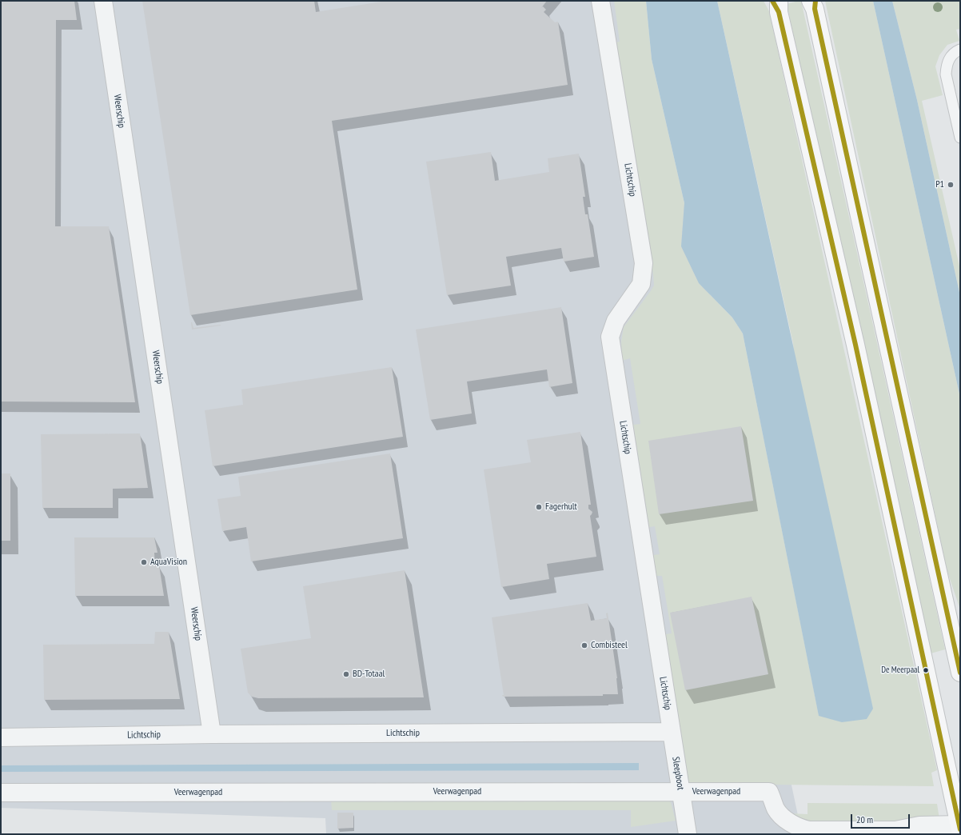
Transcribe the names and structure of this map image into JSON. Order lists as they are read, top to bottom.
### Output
{
  "streets": {
    "street": [
      "Weerschip",
      "Lichtschip",
      "Sleepboot",
      "Veerwagenpad"
    ]
  },
  "crossings": [
    ["Weerschip", "Lichtschip"],
    ["Lichtschip", "Sleepboot"],
    ["Sleepboot", "Veerwagenpad"]
  ],
  "places": [
    "P1",
    "Fagerhult",
    "AquaVision",
    "Combisteel",
    "De Meerpaal",
    "BD-Totaal"
  ],
  "scale_bar": "20 m"
}
